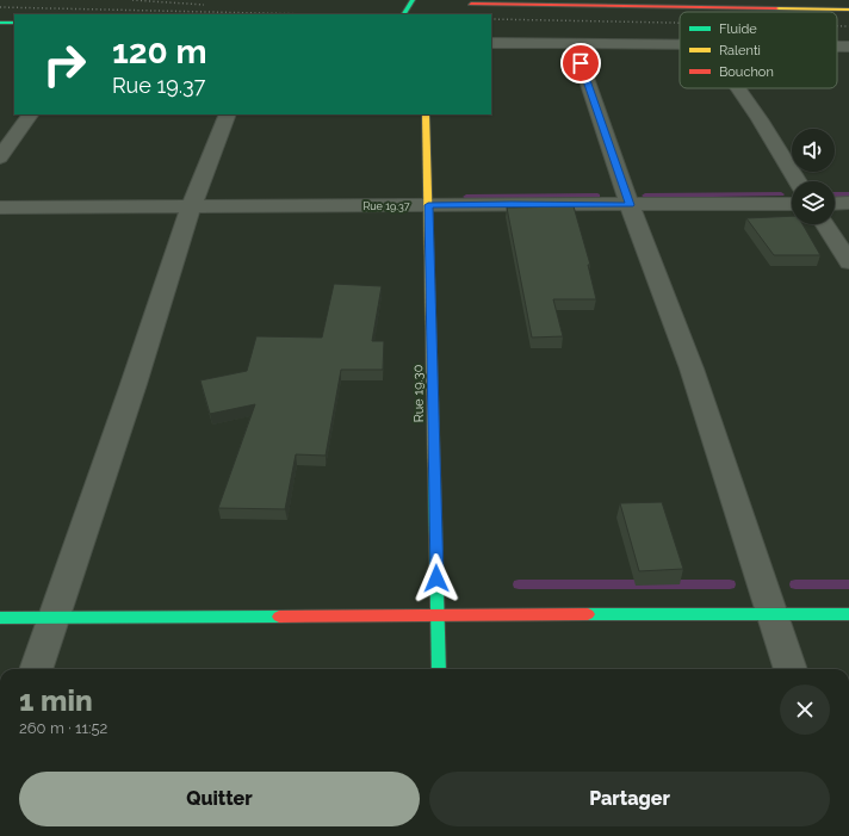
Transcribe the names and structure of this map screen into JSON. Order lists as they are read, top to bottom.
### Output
{
  "streets": {
    "street": ["Rue 19.37", "Rue 19.30"]
  },
  "crossings": [
    ["Rue 19.37", "Rue 19.30"]
  ],
  "legend": ["Fluide", "Ralenti", "Bouchon"],
  "page": {
    "turn": ["120 m", "Rue 19.37"],
    "heading": ["1 min", "260 m · 11:52"],
    "buttons": ["Quitter", "Partager"]
  }
}
